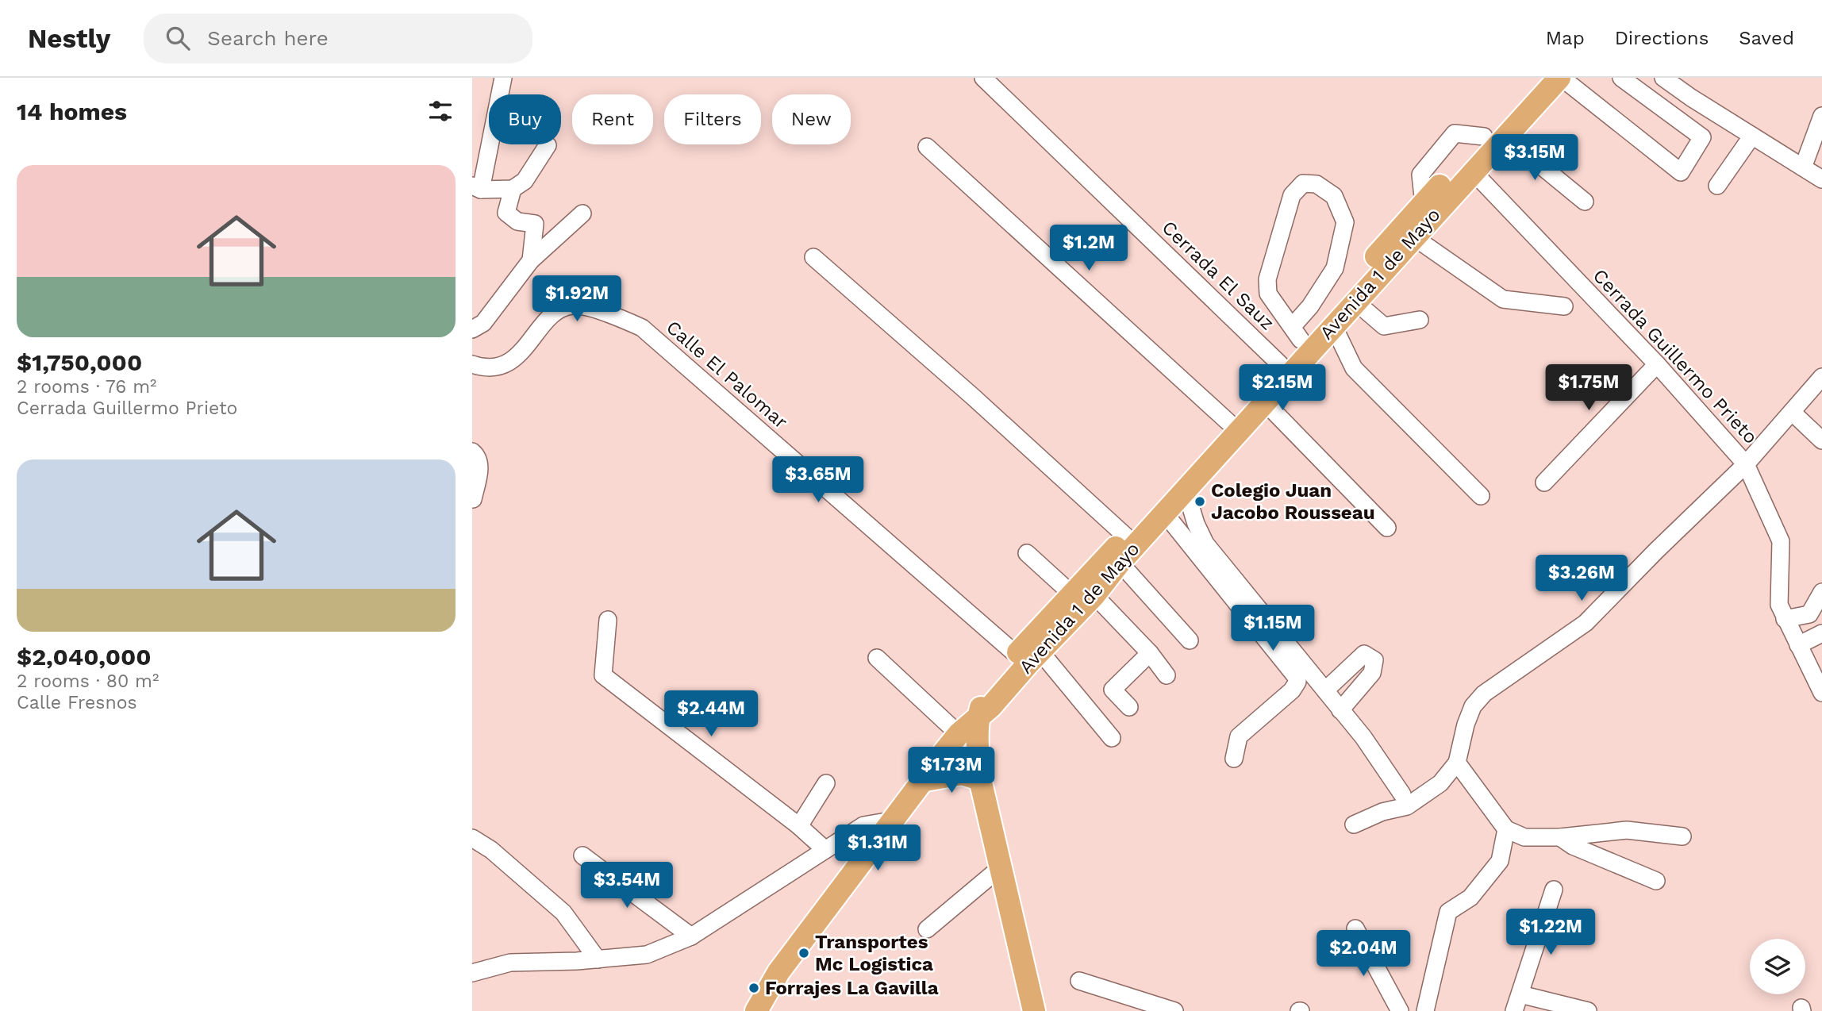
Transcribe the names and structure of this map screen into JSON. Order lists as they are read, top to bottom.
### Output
{
  "streets": {
    "main road": ["Avenida 1 de Mayo"],
    "street": ["Cerrada El Sauz", "Cerrada Guillermo Prieto", "Calle El Palomar"]
  },
  "crossings": [
    ["Avenida 1 de Mayo", "Cerrada El Sauz"],
    ["Avenida 1 de Mayo", "Cerrada Guillermo Prieto"],
    ["Avenida 1 de Mayo", "Calle El Palomar"]
  ],
  "places": ["Colegio Juan Jacobo Rousseau", "Transportes Mc Logistica", "Forrajes La Gavilla"],
  "page": {
    "header": "Nestly",
    "search": "Search here",
    "nav": ["Map", "Directions", "Saved"],
    "heading": "14 homes",
    "chip": [
      "Buy",
      "Rent",
      "Filters",
      "New"
    ],
    "price": [
      "$3.15M",
      "$1.2M",
      "$1.92M",
      "$2.15M",
      "$1.75M",
      "$3.65M",
      "$3.26M",
      "$1.15M",
      "$2.44M",
      "$1.73M",
      "$1.31M",
      "$3.54M",
      "$1.22M",
      "$2.04M"
    ],
    "list": [
      {
        "name": "$1,750,000",
        "note": "2 rooms · 76 m² · Cerrada Guillermo Prieto"
      },
      {
        "name": "$2,040,000",
        "note": "2 rooms · 80 m² · Calle Fresnos"
      }
    ]
  }
}
